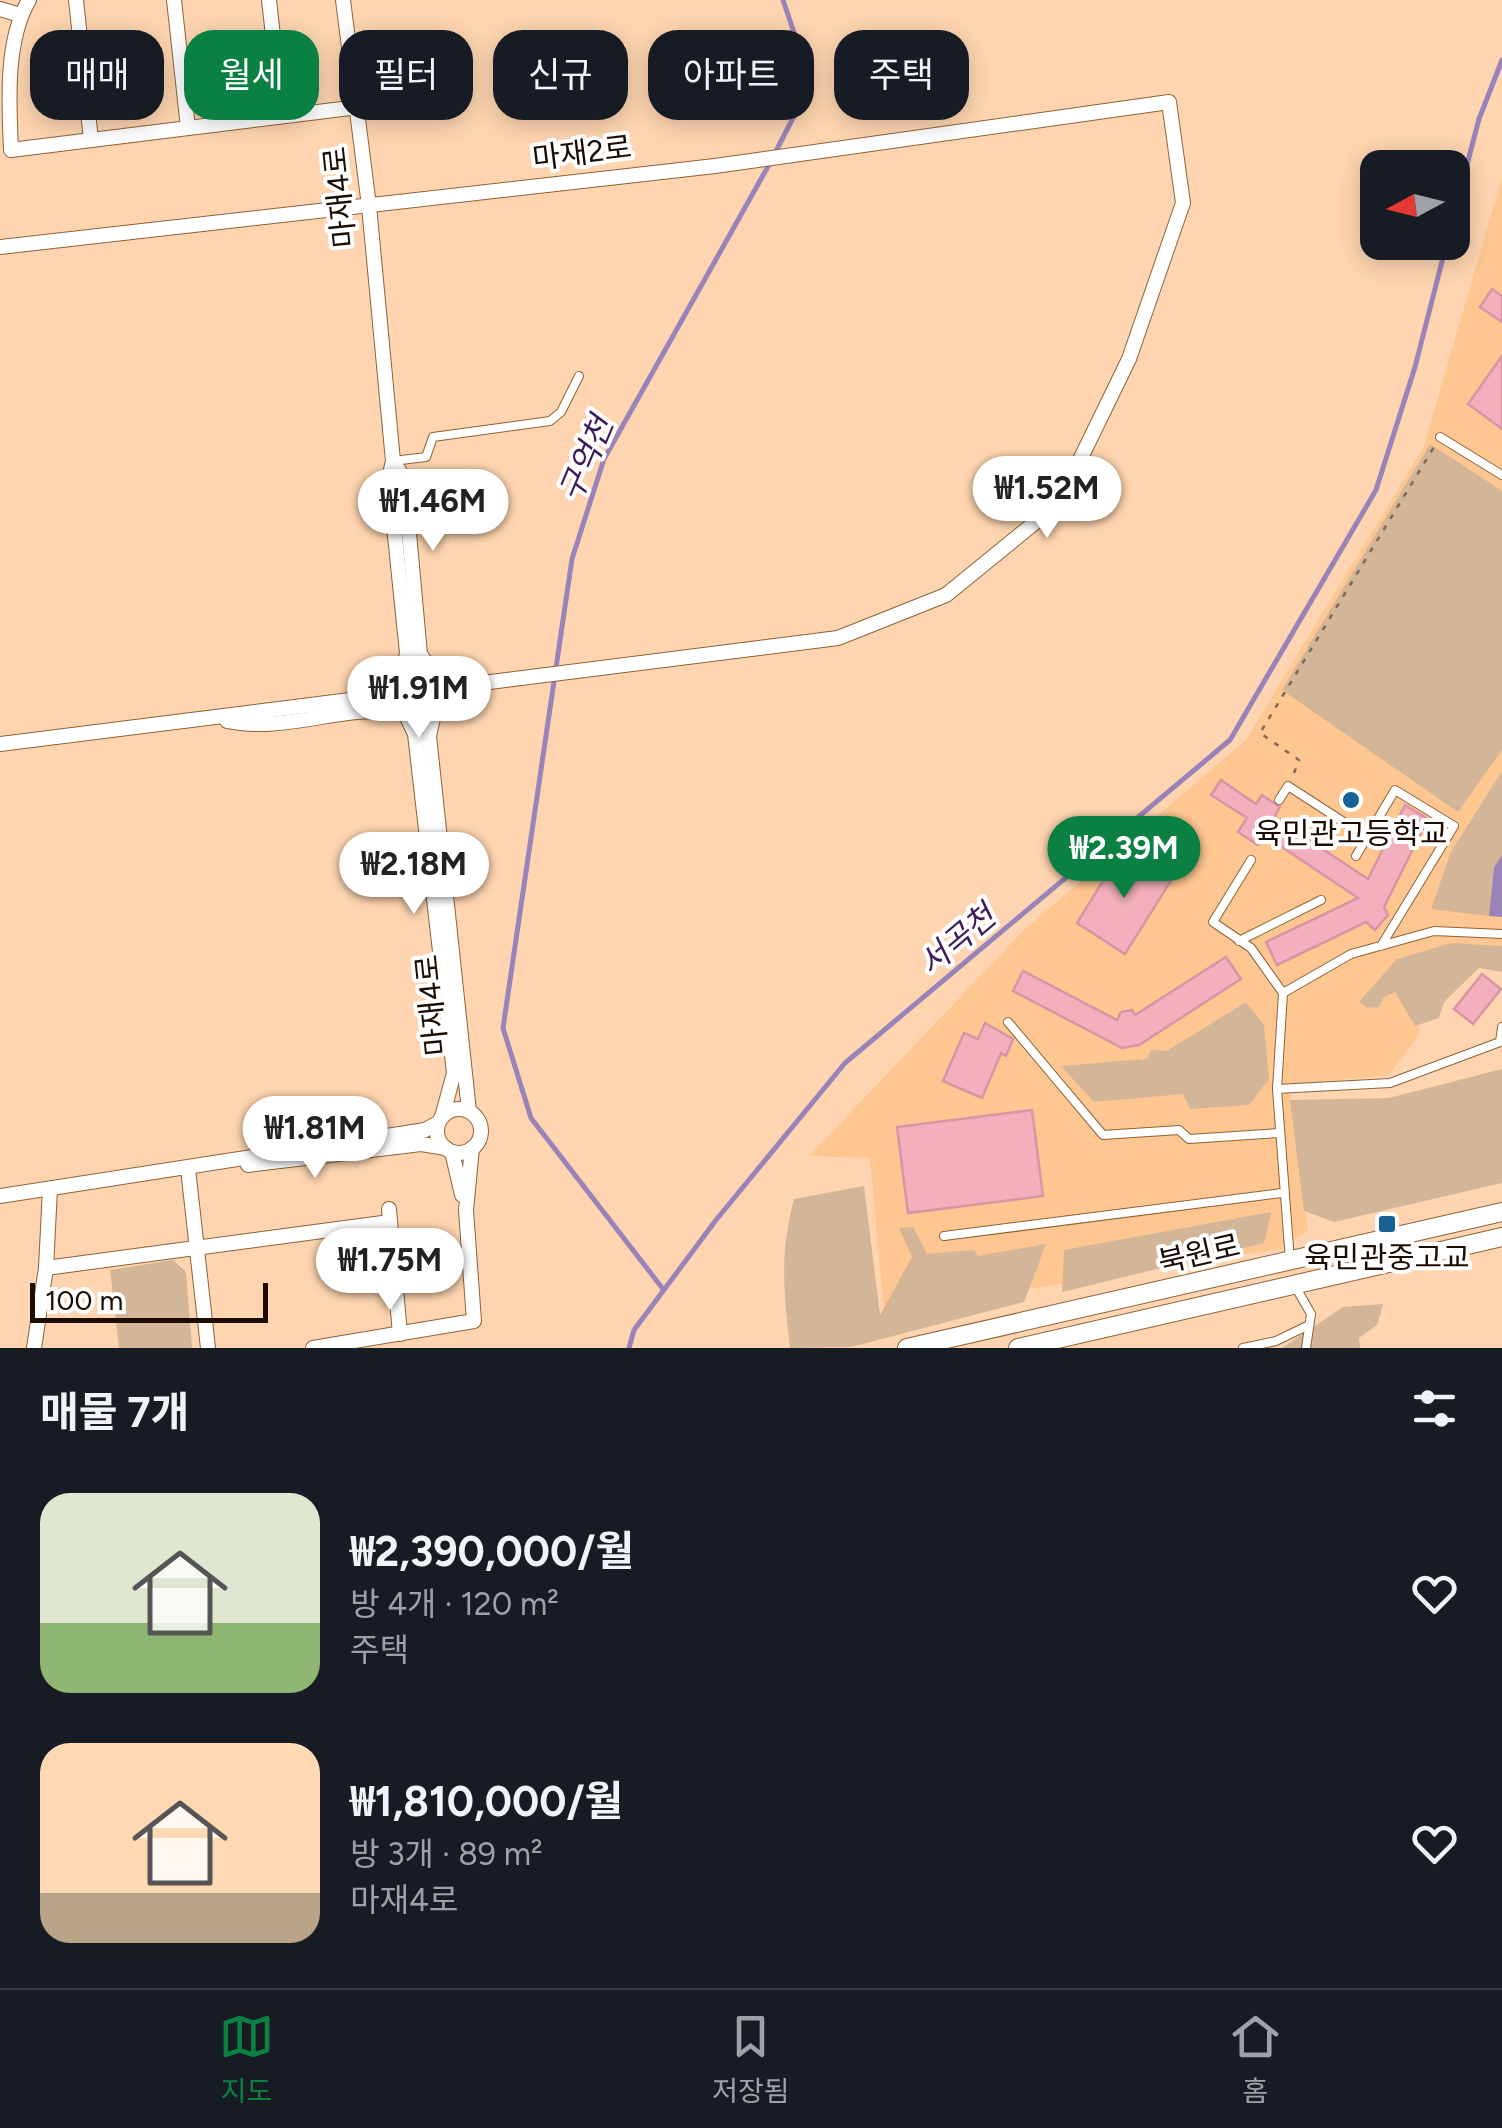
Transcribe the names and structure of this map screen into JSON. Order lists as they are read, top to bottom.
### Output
{
  "streets": {
    "street": ["마재2로", "마재4로", "북원로"]
  },
  "crossings": [
    ["마재2로", "마재4로"]
  ],
  "water": ["구억천", "서곡천"],
  "places": {
    "other": ["육민관고등학교"],
    "transit": ["육민관중고교"]
  },
  "scale_bar": "100 m",
  "north": "left",
  "page": {
    "chip": [
      "매매",
      "월세",
      "필터",
      "신규",
      "아파트",
      "주택"
    ],
    "price": [
      "₩1.52M",
      "₩1.46M",
      "₩1.91M",
      "₩2.39M",
      "₩2.18M",
      "₩1.81M",
      "₩1.75M"
    ],
    "scale": "100 m",
    "heading": "매물 7개",
    "list": [
      {
        "name": "₩2,390,000/월",
        "note": "방 4개 · 120 m² · 주택"
      },
      {
        "name": "₩1,810,000/월",
        "note": "방 3개 · 89 m² · 마재4로"
      }
    ],
    "tabs": ["지도", "저장됨", "홈"]
  }
}
